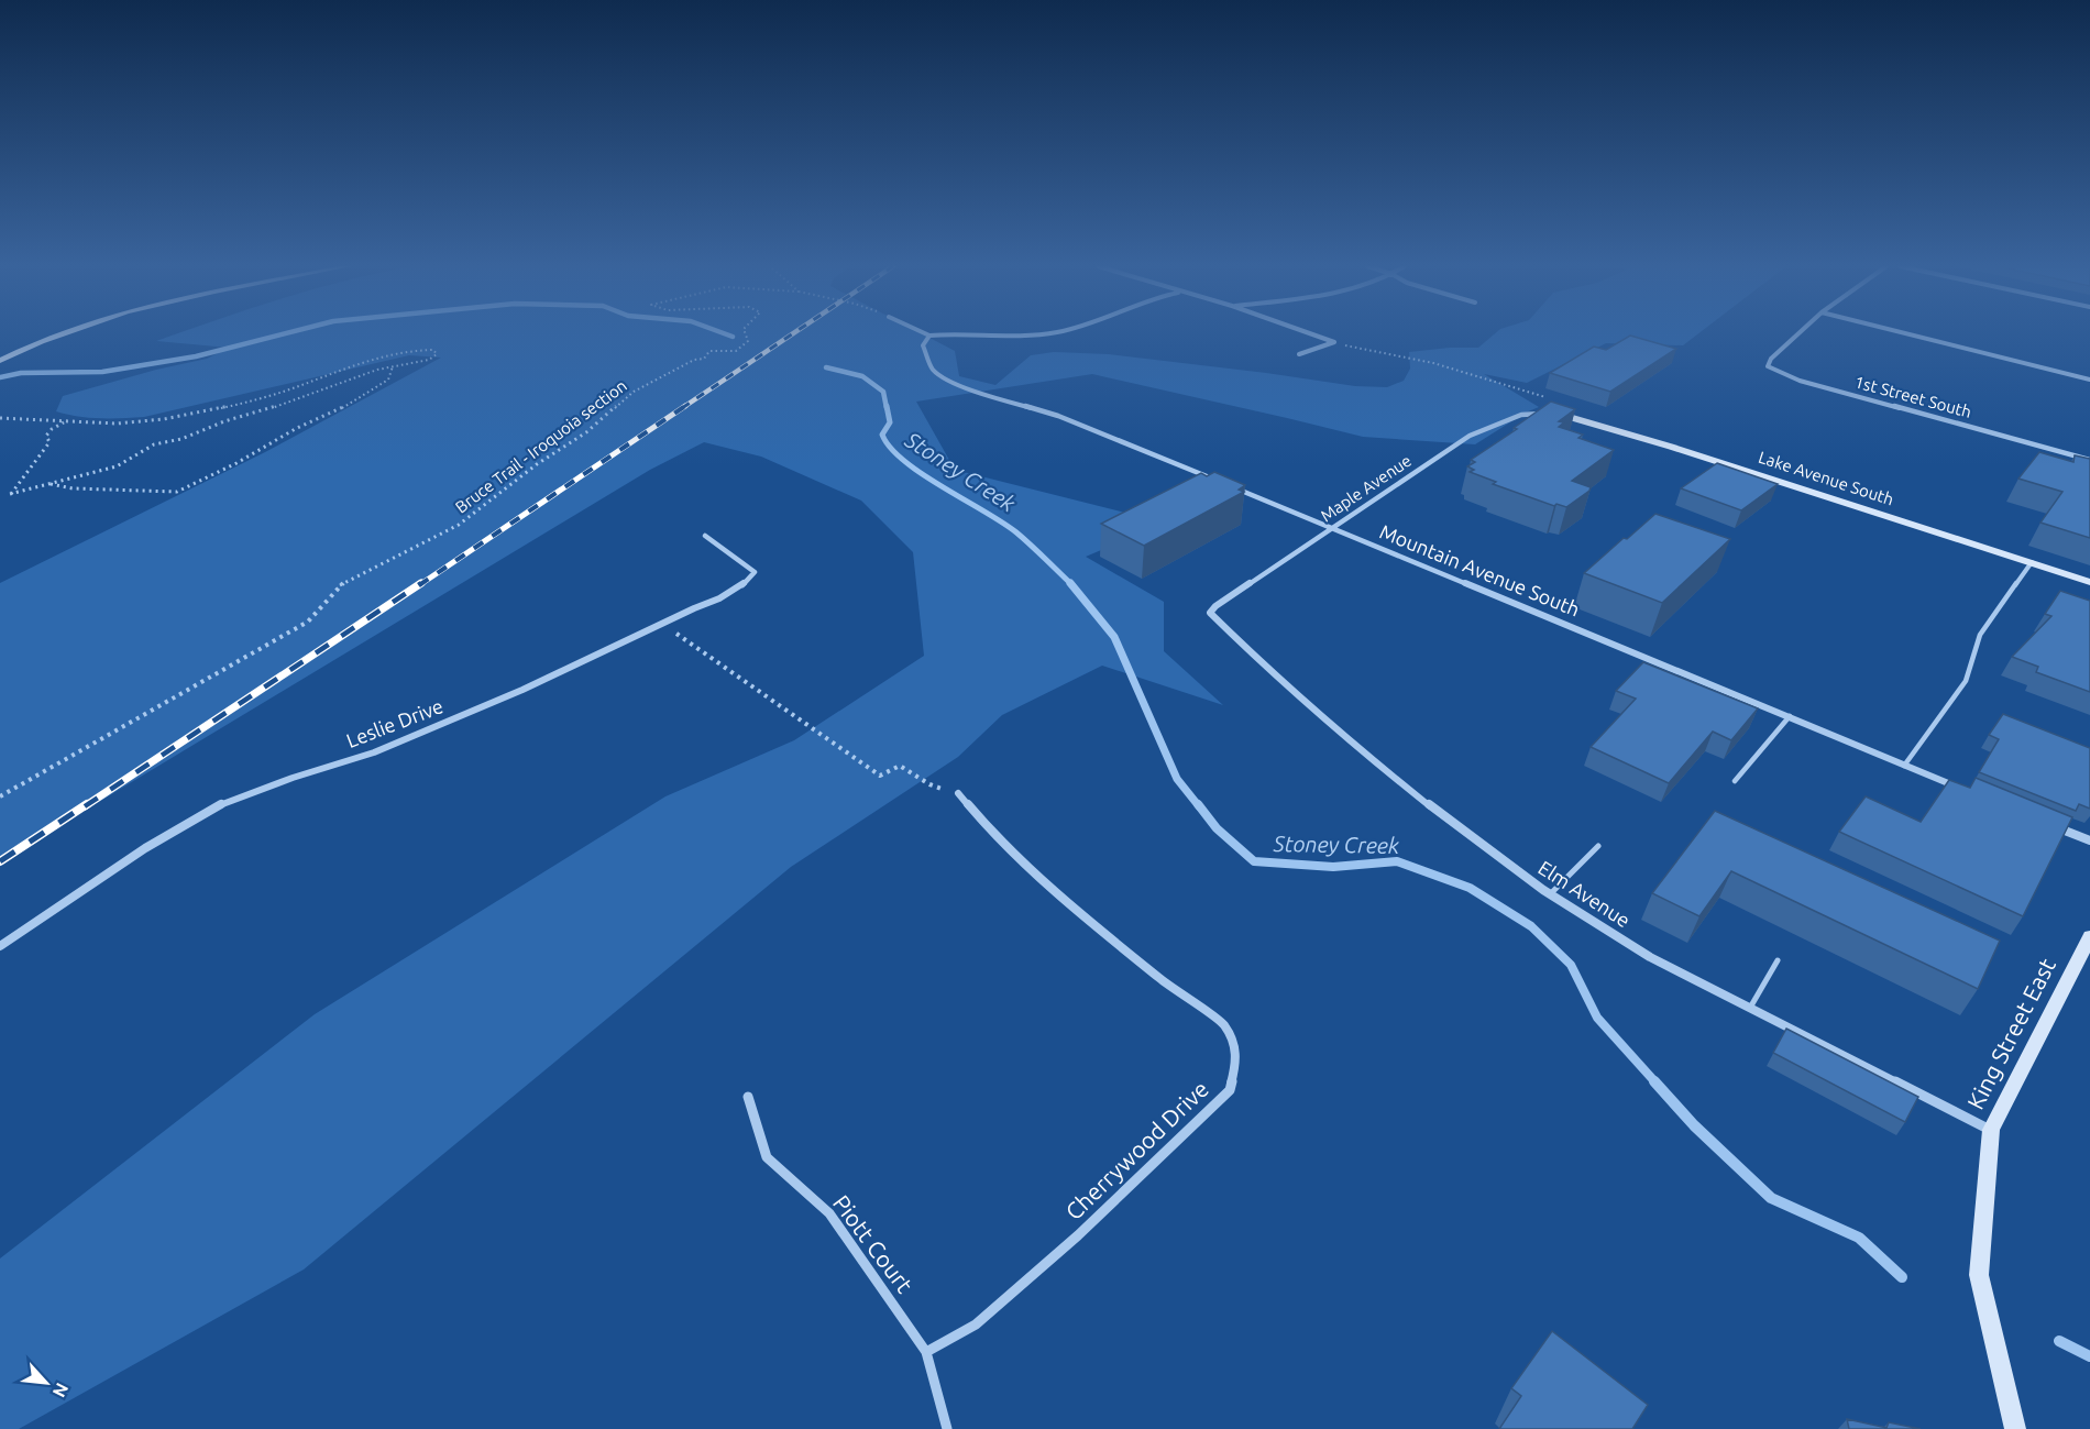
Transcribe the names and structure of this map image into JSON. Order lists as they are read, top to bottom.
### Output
{
  "streets": {
    "main road": ["Lake Avenue South", "King Street East"],
    "street": [
      "1st Street South",
      "Maple Avenue",
      "Mountain Avenue South",
      "Leslie Drive",
      "Elm Avenue",
      "Cherrywood Drive",
      "Piott Court"
    ],
    "path": ["Bruce Trail - Iroquoia section"]
  },
  "crossings": [
    ["Lake Avenue South", "Maple Avenue"],
    ["Maple Avenue", "Mountain Avenue South"],
    ["Maple Avenue", "Elm Avenue"],
    ["Elm Avenue", "King Street East"],
    ["Cherrywood Drive", "Piott Court"]
  ],
  "water": ["Stoney Creek"],
  "north": "bottom right"
}
